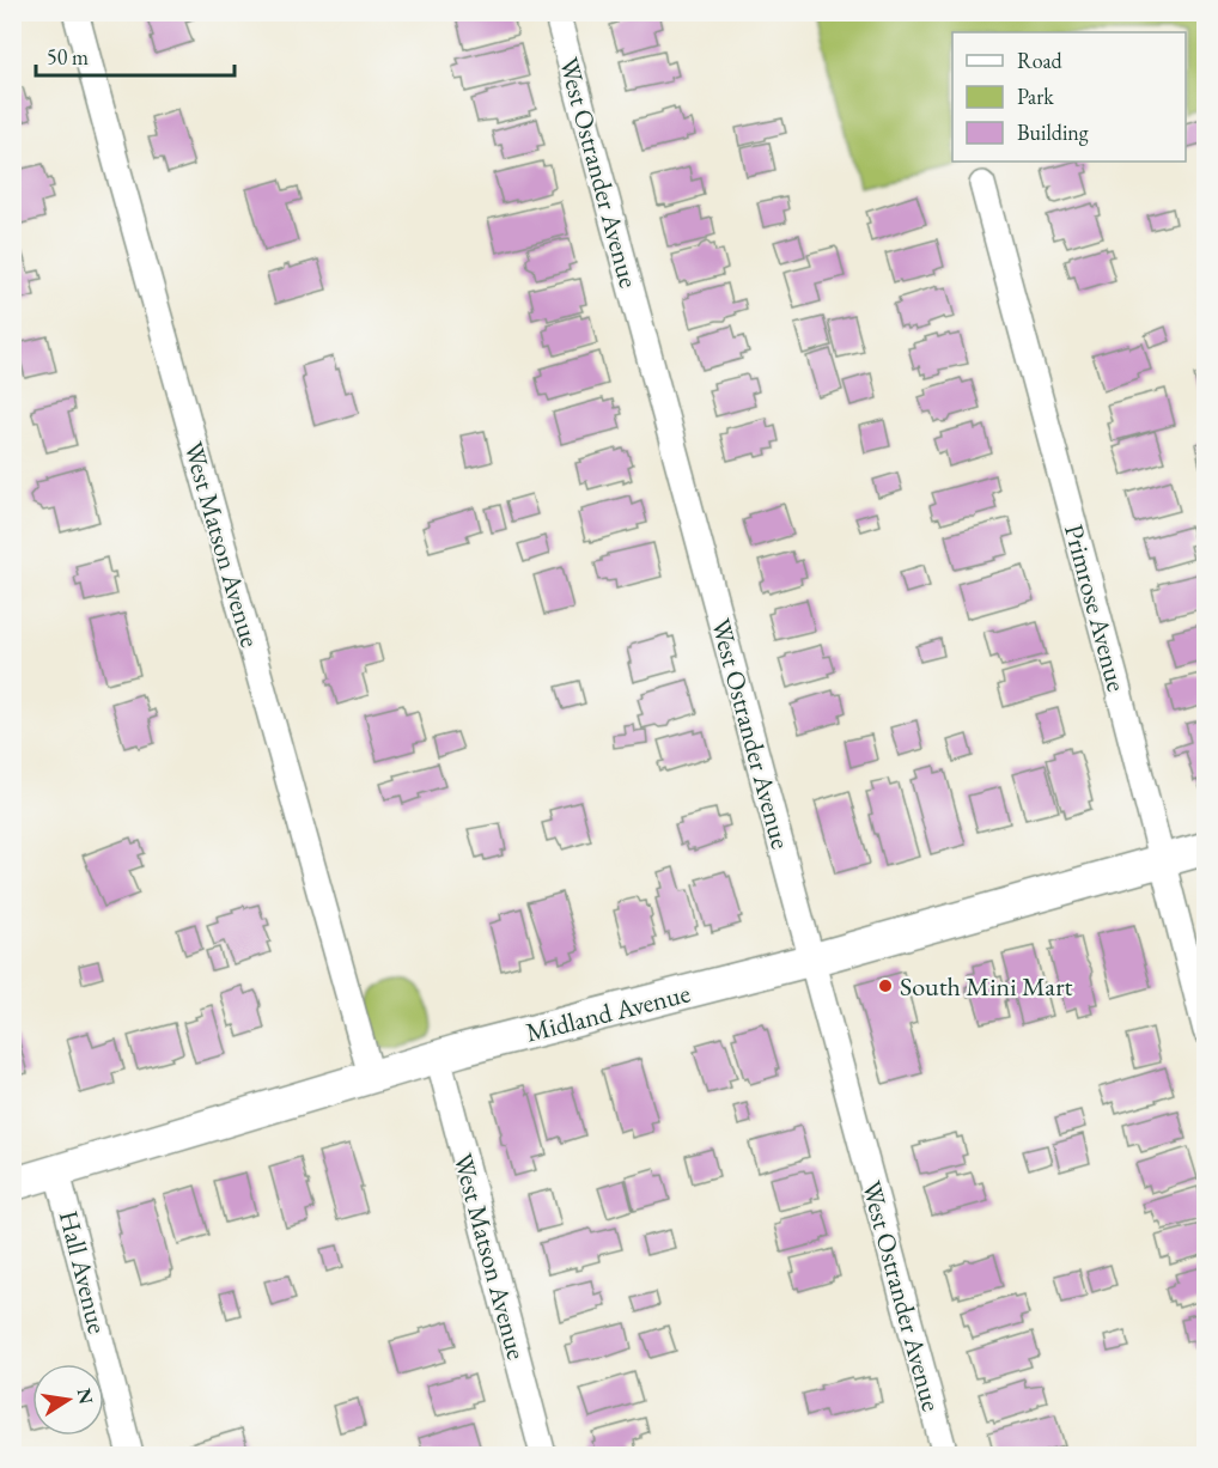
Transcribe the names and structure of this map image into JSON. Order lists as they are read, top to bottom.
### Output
{
  "streets": {
    "street": [
      "West Ostrander Avenue",
      "West Matson Avenue",
      "Primrose Avenue",
      "Midland Avenue",
      "Hall Avenue"
    ]
  },
  "crossings": [
    ["West Ostrander Avenue", "Midland Avenue"],
    ["West Matson Avenue", "Midland Avenue"],
    ["Primrose Avenue", "Midland Avenue"],
    ["Midland Avenue", "Hall Avenue"]
  ],
  "places": ["South Mini Mart"],
  "legend": ["Road", "Park", "Building"],
  "scale_bar": "50 m",
  "north": "right"
}
